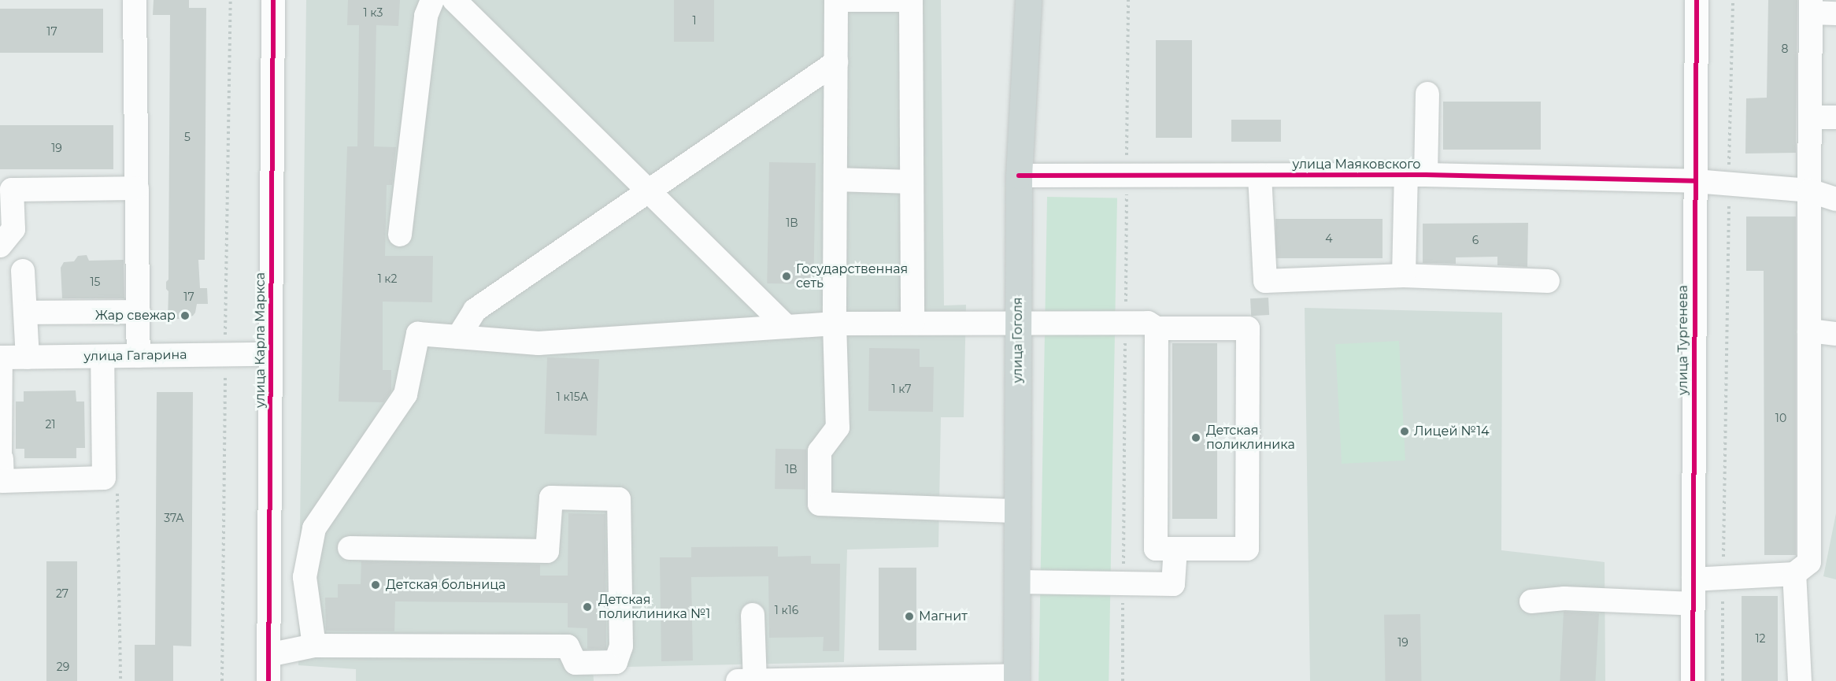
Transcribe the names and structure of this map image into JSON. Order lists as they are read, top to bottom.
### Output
{
  "streets": {
    "main road": ["улица Гоголя"],
    "street": [
      "улица Маяковского",
      "улица Карла Маркса",
      "улица Тургенева",
      "улица Гагарина"
    ]
  },
  "crossings": [
    ["улица Маяковского", "улица Гоголя"],
    ["улица Маяковского", "улица Тургенева"],
    ["улица Карла Маркса", "улица Гагарина"]
  ],
  "places": [
    "Государственная сеть",
    "Жар свежар",
    "Лицей №14",
    "Детская поликлиника",
    "Детская больница",
    "Детская поликлиника №1",
    "Магнит"
  ],
  "house_numbers": [
    "1 к3",
    "1",
    "17",
    "8",
    "5",
    "19",
    "1В",
    "4",
    "6",
    "1 к2",
    "15",
    "17",
    "1 к7",
    "1 к15А",
    "10",
    "21",
    "1В",
    "37А",
    "27",
    "1 к16",
    "12",
    "19",
    "29"
  ]
}
